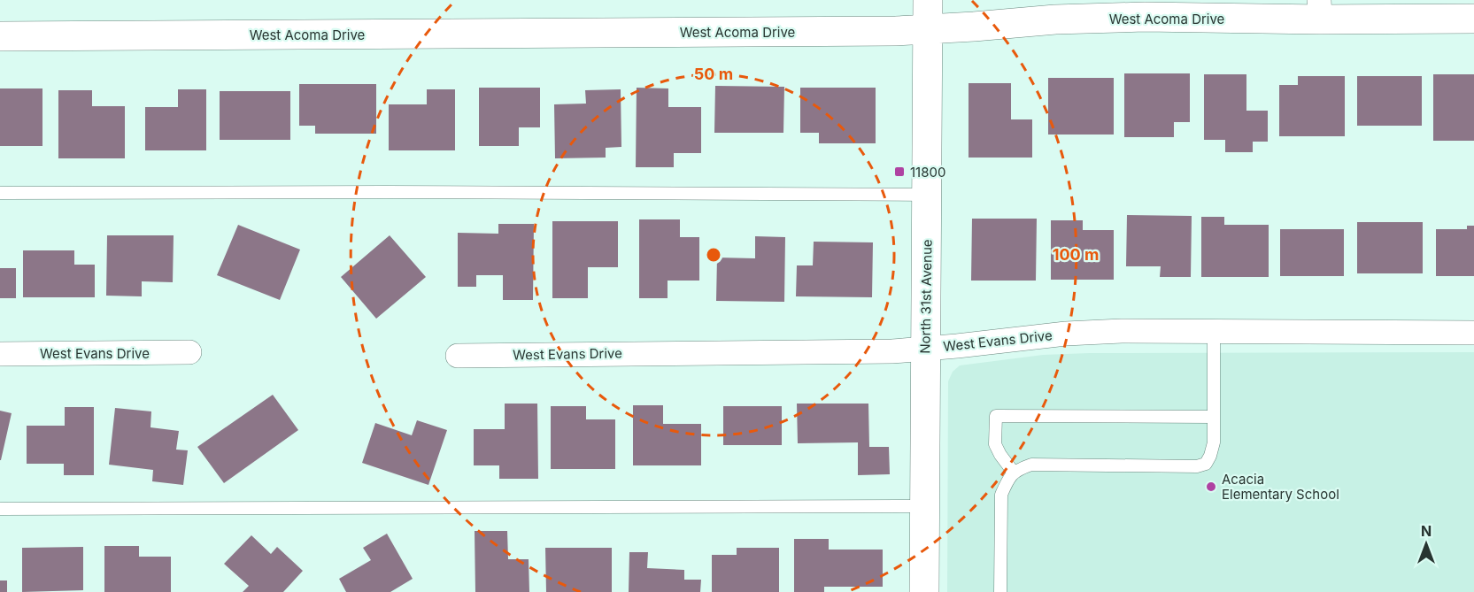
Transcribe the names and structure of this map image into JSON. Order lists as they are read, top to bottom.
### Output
{
  "streets": {
    "street": ["West Acoma Drive", "North 31st Avenue", "West Evans Drive"]
  },
  "crossings": [
    ["West Acoma Drive", "North 31st Avenue"],
    ["North 31st Avenue", "West Evans Drive"]
  ],
  "places": {
    "transit": ["11800"],
    "other": ["Acacia Elementary School"]
  },
  "north": "top",
  "rings": ["50 m", "100 m"]
}
